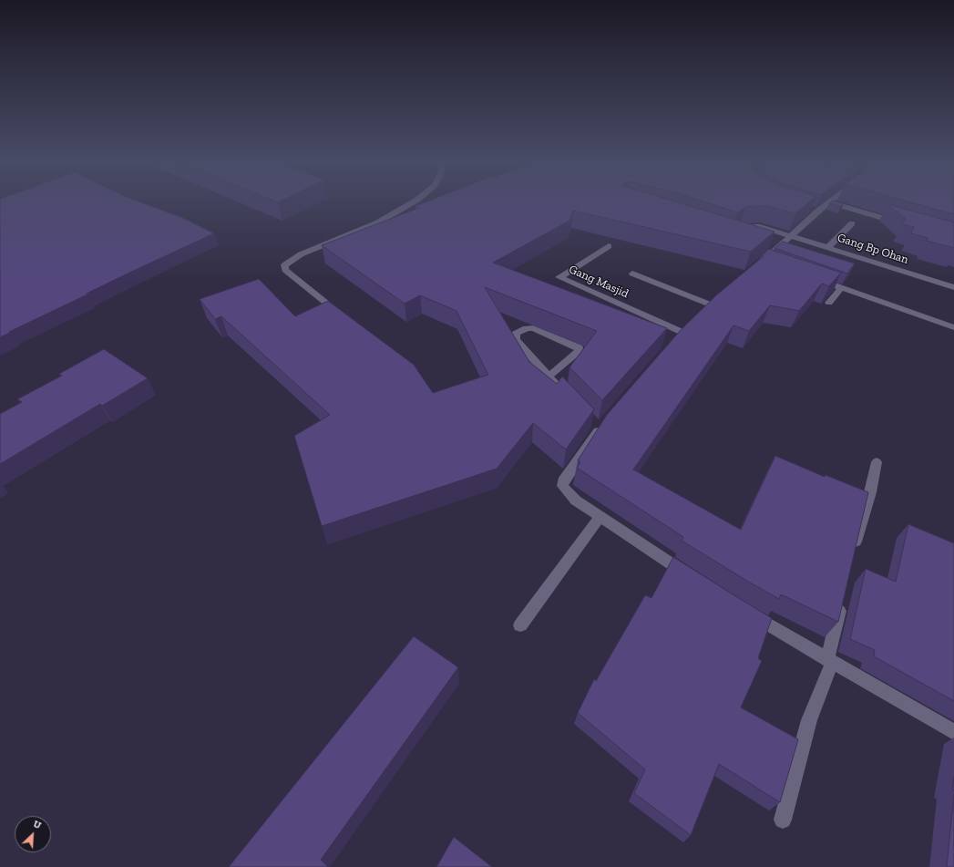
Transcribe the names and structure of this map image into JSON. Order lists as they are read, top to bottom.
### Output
{
  "streets": {
    "street": ["Gang Bp Ohan", "Gang Masjid"]
  },
  "north": "top right"
}
